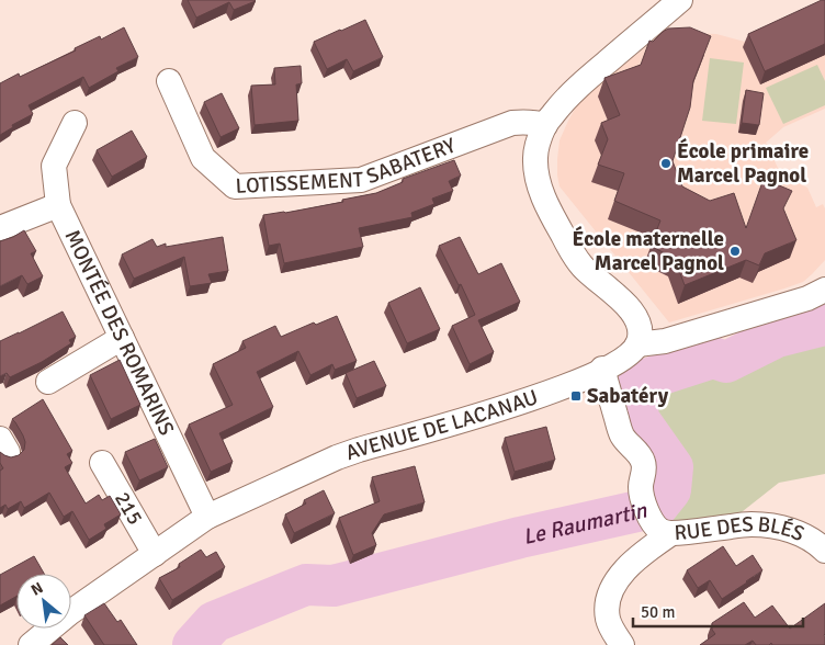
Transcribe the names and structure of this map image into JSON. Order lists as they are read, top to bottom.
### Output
{
  "streets": {
    "street": [
      "LOTISSEMENT SABATERY",
      "MONTÉE DES ROMARINS",
      "AVENUE DE LACANAU",
      "215",
      "RUE DES BLÉS"
    ]
  },
  "crossings": [
    ["MONTÉE DES ROMARINS", "AVENUE DE LACANAU"],
    ["AVENUE DE LACANAU", "215"]
  ],
  "water": ["Le Raumartin"],
  "places": {
    "other": ["École primaire Marcel Pagnol", "École maternelle Marcel Pagnol"],
    "transit": ["Sabatéry"]
  },
  "scale_bar": "50 m",
  "north": "top left"
}
